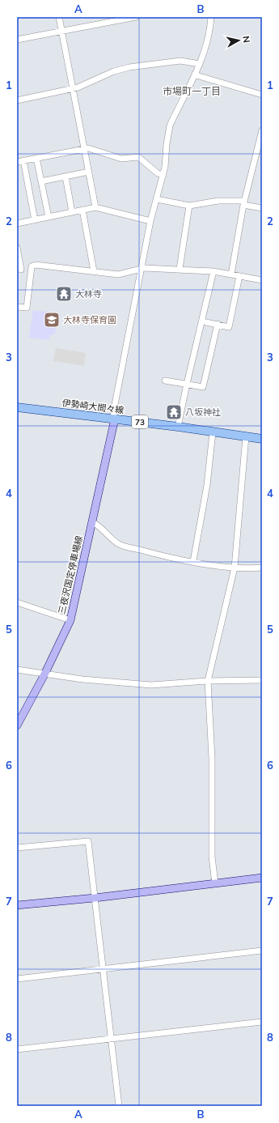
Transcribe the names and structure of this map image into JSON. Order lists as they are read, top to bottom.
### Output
{
  "streets": {
    "main road": ["伊勢崎大間々線", "73", "三夜沢国定停車場線"]
  },
  "crossings": [
    ["伊勢崎大間々線", "三夜沢国定停車場線"]
  ],
  "districts": ["市場町一丁目"],
  "places": {
    "temple": ["大林寺", "八坂神社"],
    "school or university": ["大林寺保育園"]
  },
  "north": "right",
  "grid": {
    "columns": ["A", "B"],
    "rows": [
      "1",
      "2",
      "3",
      "4",
      "5",
      "6",
      "7",
      "8"
    ]
  }
}
